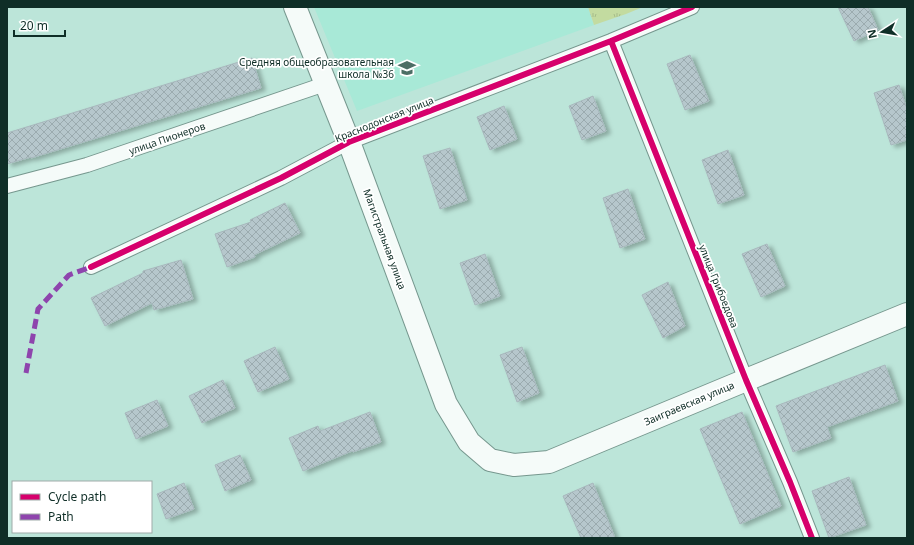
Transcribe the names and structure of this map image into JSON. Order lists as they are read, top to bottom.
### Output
{
  "streets": {
    "main road": ["Магистральная улица", "Заиграевская улица"],
    "street": ["Краснодонская улица", "улица Пионеров", "улица Грибоедова"]
  },
  "crossings": [
    ["Краснодонская улица", "Магистральная улица"],
    ["Краснодонская улица", "улица Грибоедова"],
    ["улица Пионеров", "Магистральная улица"],
    ["Магистральная улица", "Заиграевская улица"],
    ["улица Грибоедова", "Заиграевская улица"]
  ],
  "places": {
    "school or university": ["Средняя общеобразовательная школа №36"]
  },
  "legend": ["Cycle path", "Path"],
  "scale_bar": "20 m",
  "north": "left"
}
